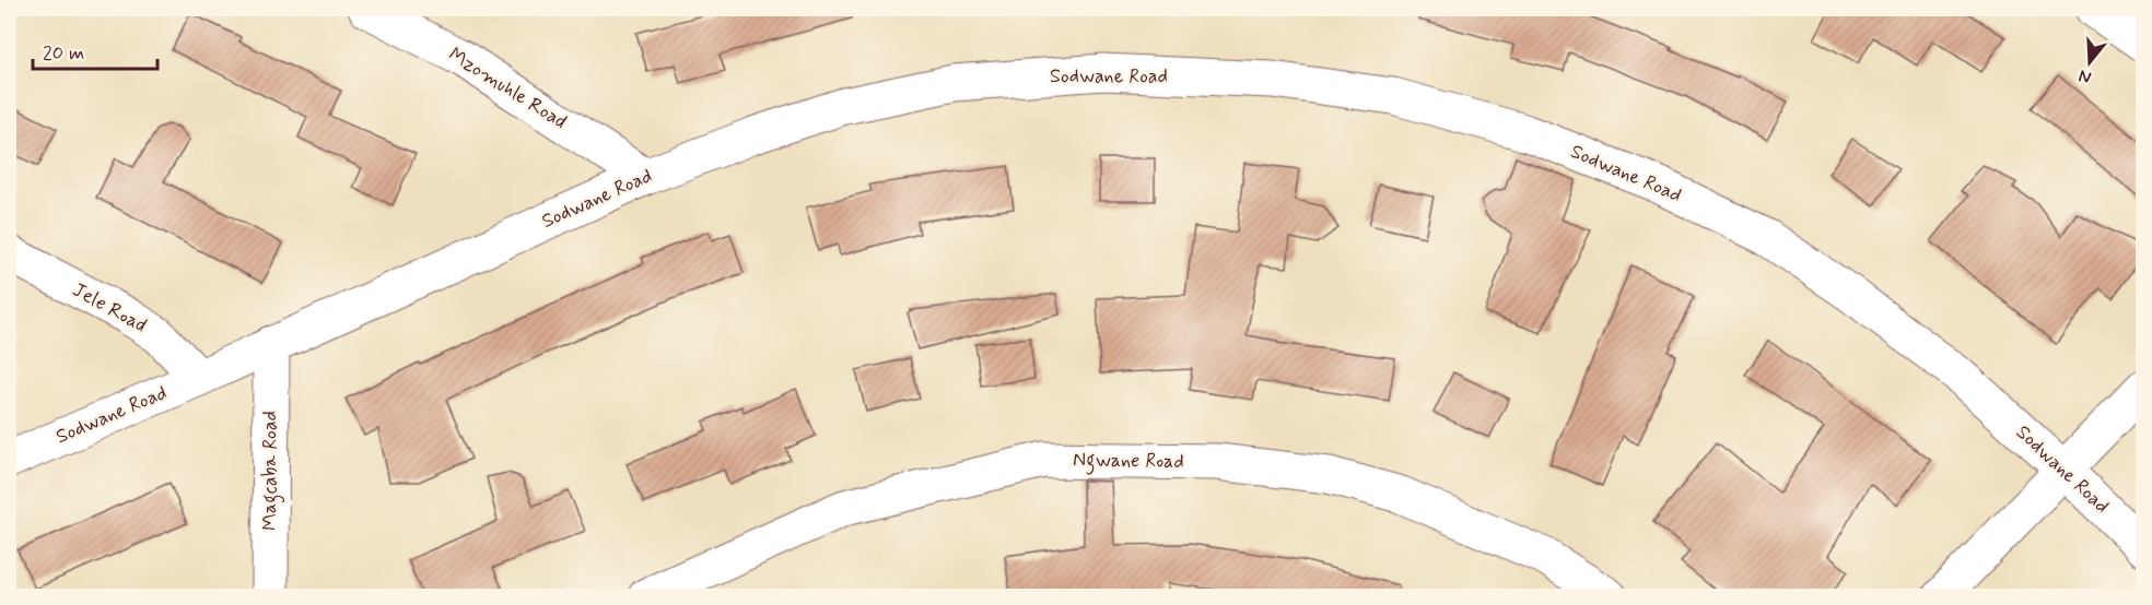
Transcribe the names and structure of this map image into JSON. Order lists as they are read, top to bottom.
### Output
{
  "streets": {
    "street": [
      "Sodwane Road",
      "Mzomuhle Road",
      "Jele Road",
      "Ngwane Road",
      "Magcaba Road"
    ]
  },
  "crossings": [
    ["Sodwane Road", "Mzomuhle Road"],
    ["Sodwane Road", "Jele Road"],
    ["Sodwane Road", "Magcaba Road"]
  ],
  "scale_bar": "20 m",
  "north": "bottom"
}
